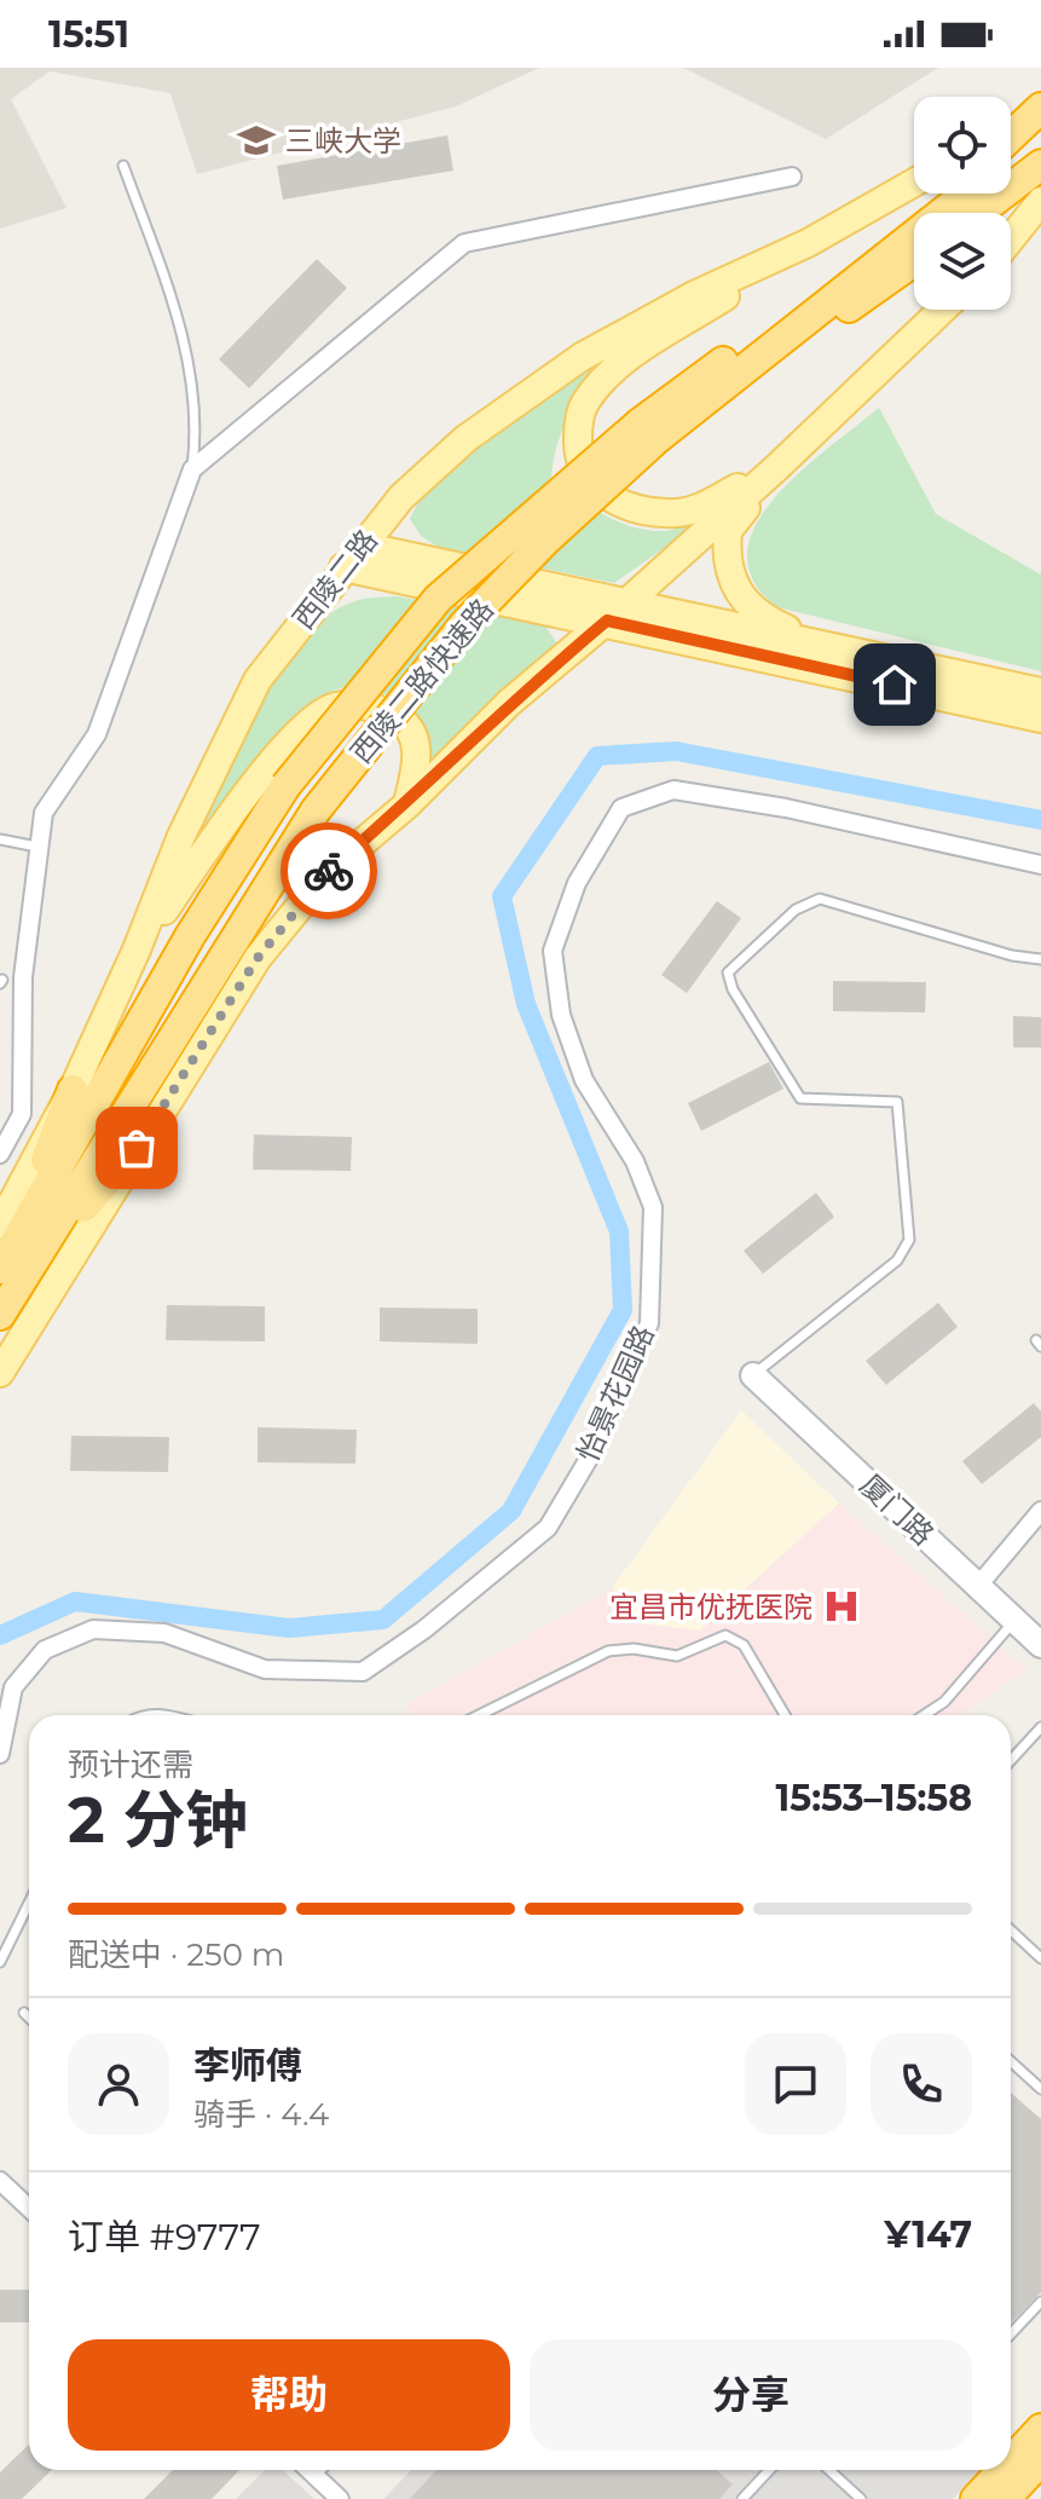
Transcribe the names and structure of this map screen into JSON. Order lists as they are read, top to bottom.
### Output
{
  "streets": {
    "highway": ["西陵二路快速路"],
    "main road": ["西陵二路"],
    "street": ["怡景花园路", "厦门路"]
  },
  "places": {
    "school or university": ["三峡大学"],
    "hospital": ["宜昌市优抚医院"]
  },
  "page": {
    "status": "15:51",
    "heading": ["2 分钟", "预计还需", "15:53–15:58"],
    "panel": [
      "李师傅",
      "骑手 · 4.4",
      "订单 #9777",
      "¥147"
    ],
    "bar": "配送中 · 250 m",
    "buttons": ["帮助", "分享"]
  }
}
